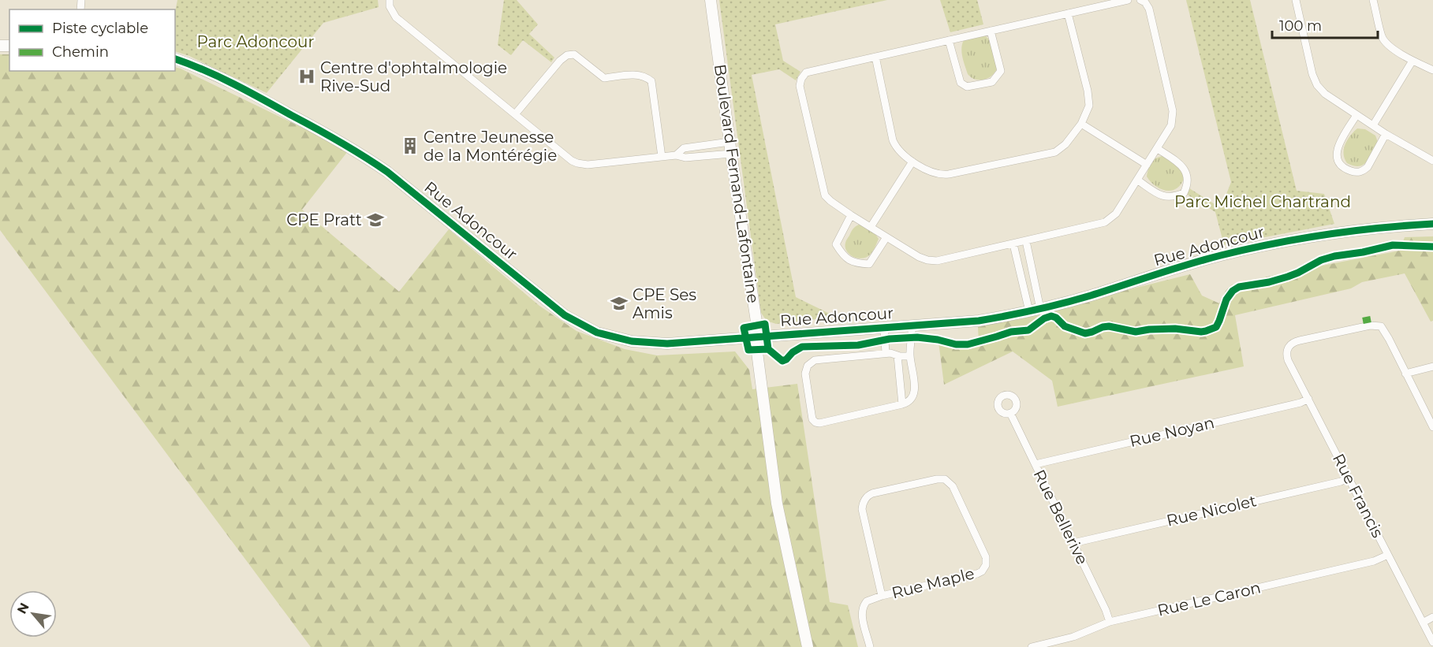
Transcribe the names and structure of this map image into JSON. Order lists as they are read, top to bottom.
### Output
{
  "streets": {
    "street": [
      "Boulevard Fernand-Lafontaine",
      "Rue Adoncour",
      "Rue Noyan",
      "Rue Francis",
      "Rue Nicolet",
      "Rue Bellerive",
      "Rue Maple",
      "Rue Le Caron"
    ]
  },
  "crossings": [
    ["Boulevard Fernand-Lafontaine", "Rue Adoncour"],
    ["Rue Noyan", "Rue Francis"],
    ["Rue Noyan", "Rue Bellerive"],
    ["Rue Francis", "Rue Nicolet"],
    ["Rue Francis", "Rue Le Caron"],
    ["Rue Nicolet", "Rue Bellerive"],
    ["Rue Bellerive", "Rue Le Caron"]
  ],
  "parks": ["Parc Adoncour", "Parc Michel Chartrand"],
  "places": {
    "hospital": ["Centre d'ophtalmologie Rive-Sud"],
    "building": ["Centre Jeunesse de la Montérégie"],
    "school or university": ["CPE Pratt", "CPE Ses Amis"]
  },
  "legend": ["Piste cyclable", "Chemin"],
  "scale_bar": "100 m",
  "north": "top left"
}
